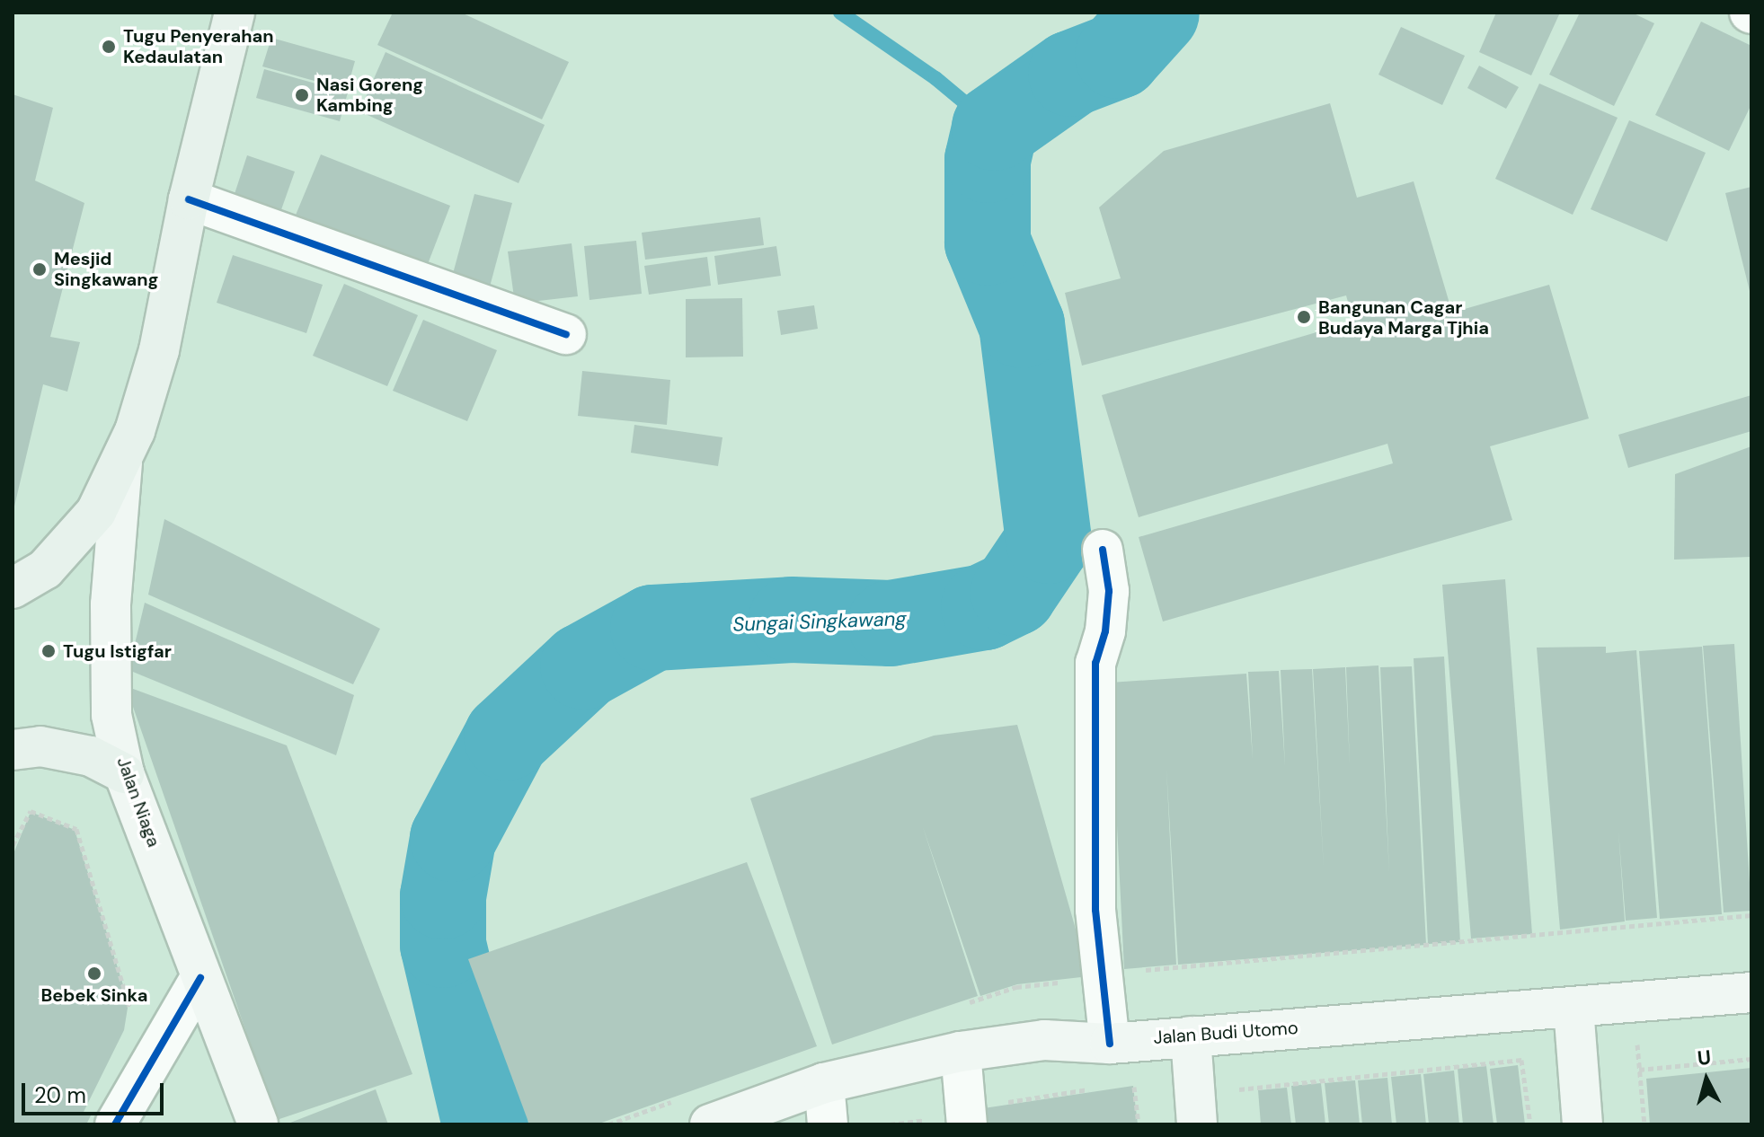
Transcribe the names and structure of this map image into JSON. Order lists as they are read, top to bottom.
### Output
{
  "streets": {
    "main road": ["Jalan Niaga", "Jalan Budi Utomo"]
  },
  "water": ["Sungai Singkawang"],
  "places": [
    "Tugu Penyerahan Kedaulatan",
    "Nasi Goreng Kambing",
    "Mesjid Singkawang",
    "Bangunan Cagar Budaya Marga Tjhia",
    "Tugu Istigfar",
    "Bebek Sinka"
  ],
  "scale_bar": "20 m",
  "north": "top"
}
